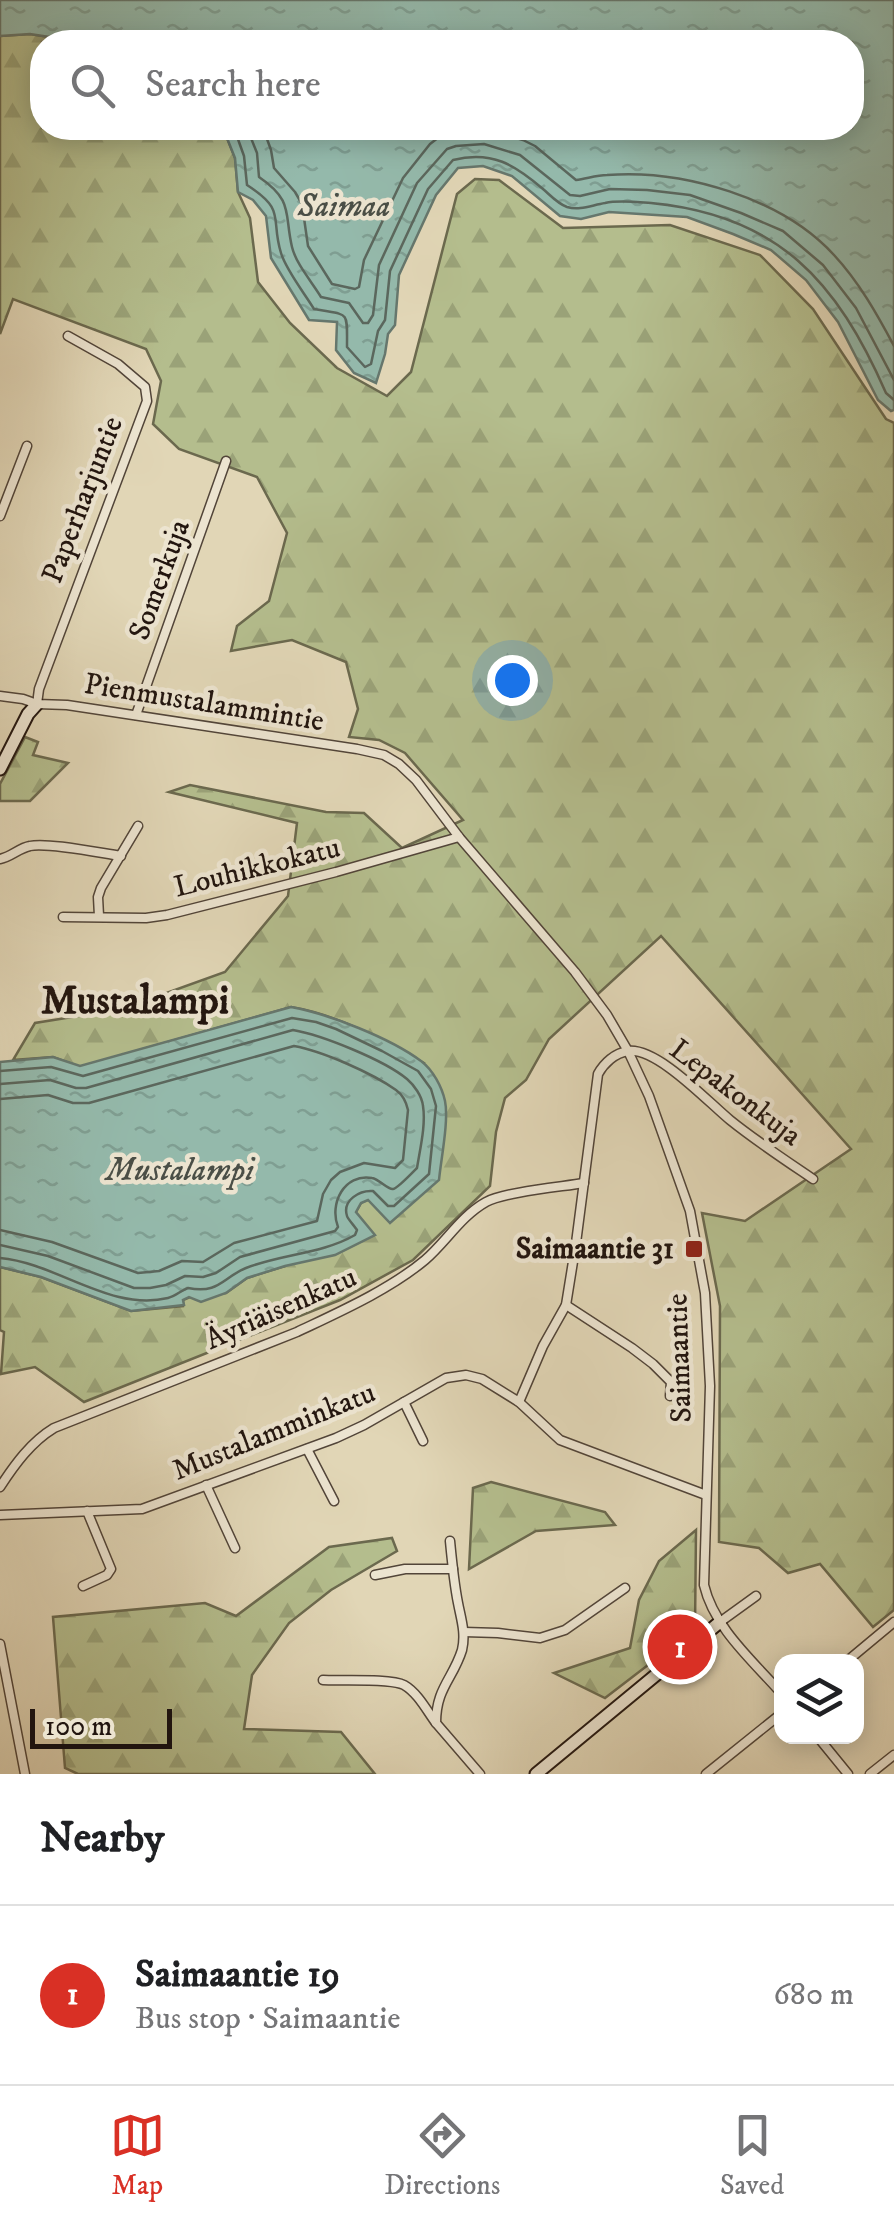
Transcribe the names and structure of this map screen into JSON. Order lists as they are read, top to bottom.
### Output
{
  "streets": {
    "street": [
      "Paperharjuntie",
      "Somerkuja",
      "Pienmustalammintie",
      "Louhikkokatu",
      "Lepakonkuja",
      "Äyriäisenkatu",
      "Saimaantie",
      "Mustalamminkatu"
    ]
  },
  "crossings": [
    ["Paperharjuntie", "Pienmustalammintie"],
    ["Somerkuja", "Pienmustalammintie"],
    ["Pienmustalammintie", "Saimaantie"],
    ["Louhikkokatu", "Saimaantie"],
    ["Lepakonkuja", "Saimaantie"],
    ["Saimaantie", "Mustalamminkatu"]
  ],
  "districts": ["Mustalampi"],
  "water": ["Saimaa", "Mustalampi"],
  "places": {
    "transit": ["Saimaantie 31"]
  },
  "scale_bar": "100 m",
  "page": {
    "search": "Search here",
    "pins": "1",
    "scale": "100 m",
    "heading": "Nearby",
    "list": [
      {
        "mark": "1",
        "name": "Saimaantie 19",
        "note": "Bus stop · Saimaantie",
        "value": "680 m"
      }
    ],
    "nav": ["Map", "Directions", "Saved"]
  }
}
